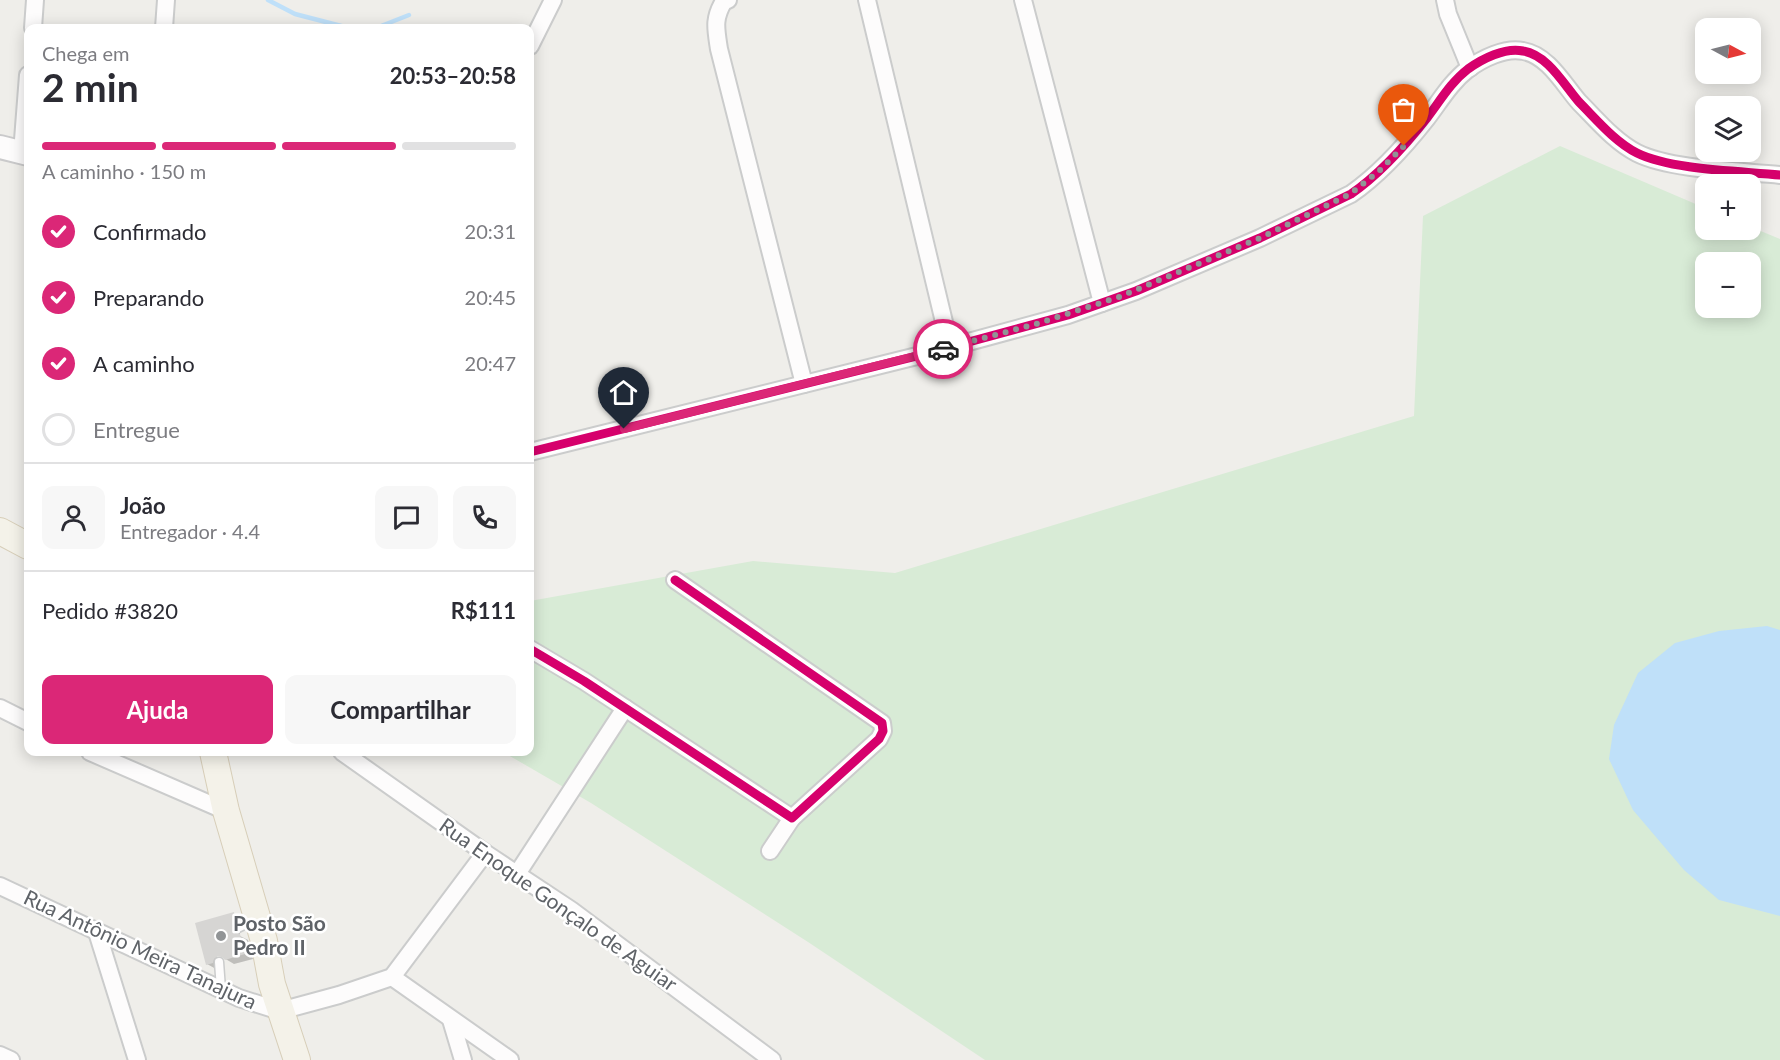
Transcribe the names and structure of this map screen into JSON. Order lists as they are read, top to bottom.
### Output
{
  "streets": {
    "street": ["Rua Enoque Gonçalo de Aguiar", "Rua Antônio Meira Tanajura"]
  },
  "places": ["Posto São Pedro II"],
  "north": "right",
  "page": {
    "map_buttons": ["+", "−"],
    "heading": ["2 min", "Chega em", "20:53–20:58"],
    "panel": [
      "João",
      "Entregador · 4.4",
      "Pedido #3820",
      "R$111"
    ],
    "bar": "A caminho · 150 m",
    "list": [
      ["Confirmado", "20:31"],
      ["Preparando", "20:45"],
      ["A caminho", "20:47"],
      "Entregue"
    ],
    "buttons": ["Ajuda", "Compartilhar"]
  }
}
